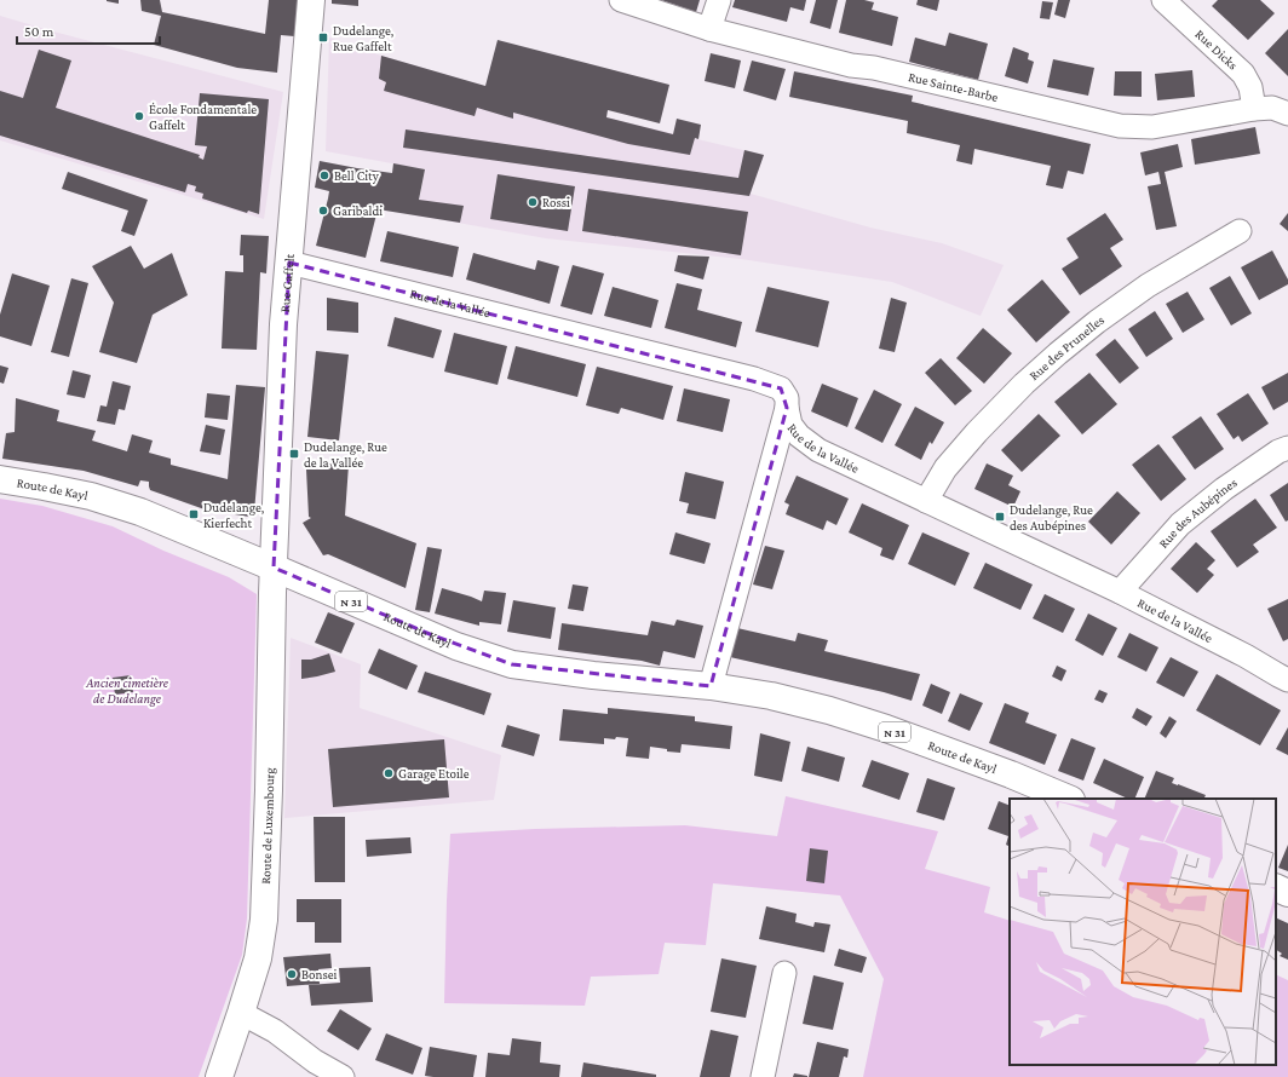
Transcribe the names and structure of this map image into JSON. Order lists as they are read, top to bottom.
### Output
{
  "streets": {
    "main road": [
      "Rue Gaffelt",
      "Route de Kayl",
      "N 31",
      "Route de Luxembourg"
    ],
    "street": [
      "Rue Dicks",
      "Rue Sainte-Barbe",
      "Rue de la Vallée",
      "Rue des Prunelles",
      "Rue des Aubépines"
    ]
  },
  "crossings": [
    ["Rue Dicks", "Rue Sainte-Barbe"],
    ["Rue Gaffelt", "Rue de la Vallée"],
    ["Rue Gaffelt", "Route de Kayl"],
    ["Rue Gaffelt", "Route de Luxembourg"],
    ["Rue de la Vallée", "Rue des Prunelles"],
    ["Rue de la Vallée", "Rue des Aubépines"],
    ["Route de Kayl", "Route de Luxembourg"]
  ],
  "parks": ["Ancien cimetière de Dudelange"],
  "places": {
    "transit": [
      "Dudelange, Rue Gaffelt",
      "Dudelange, Rue de la Vallée",
      "Dudelange, Kierfecht",
      "Dudelange, Rue des Aubépines"
    ],
    "other": [
      "École Fondamentale Gaffelt",
      "Bell City",
      "Rossi",
      "Garibaldi",
      "Garage Etoile",
      "Bonsei"
    ]
  },
  "scale_bar": "50 m"
}
